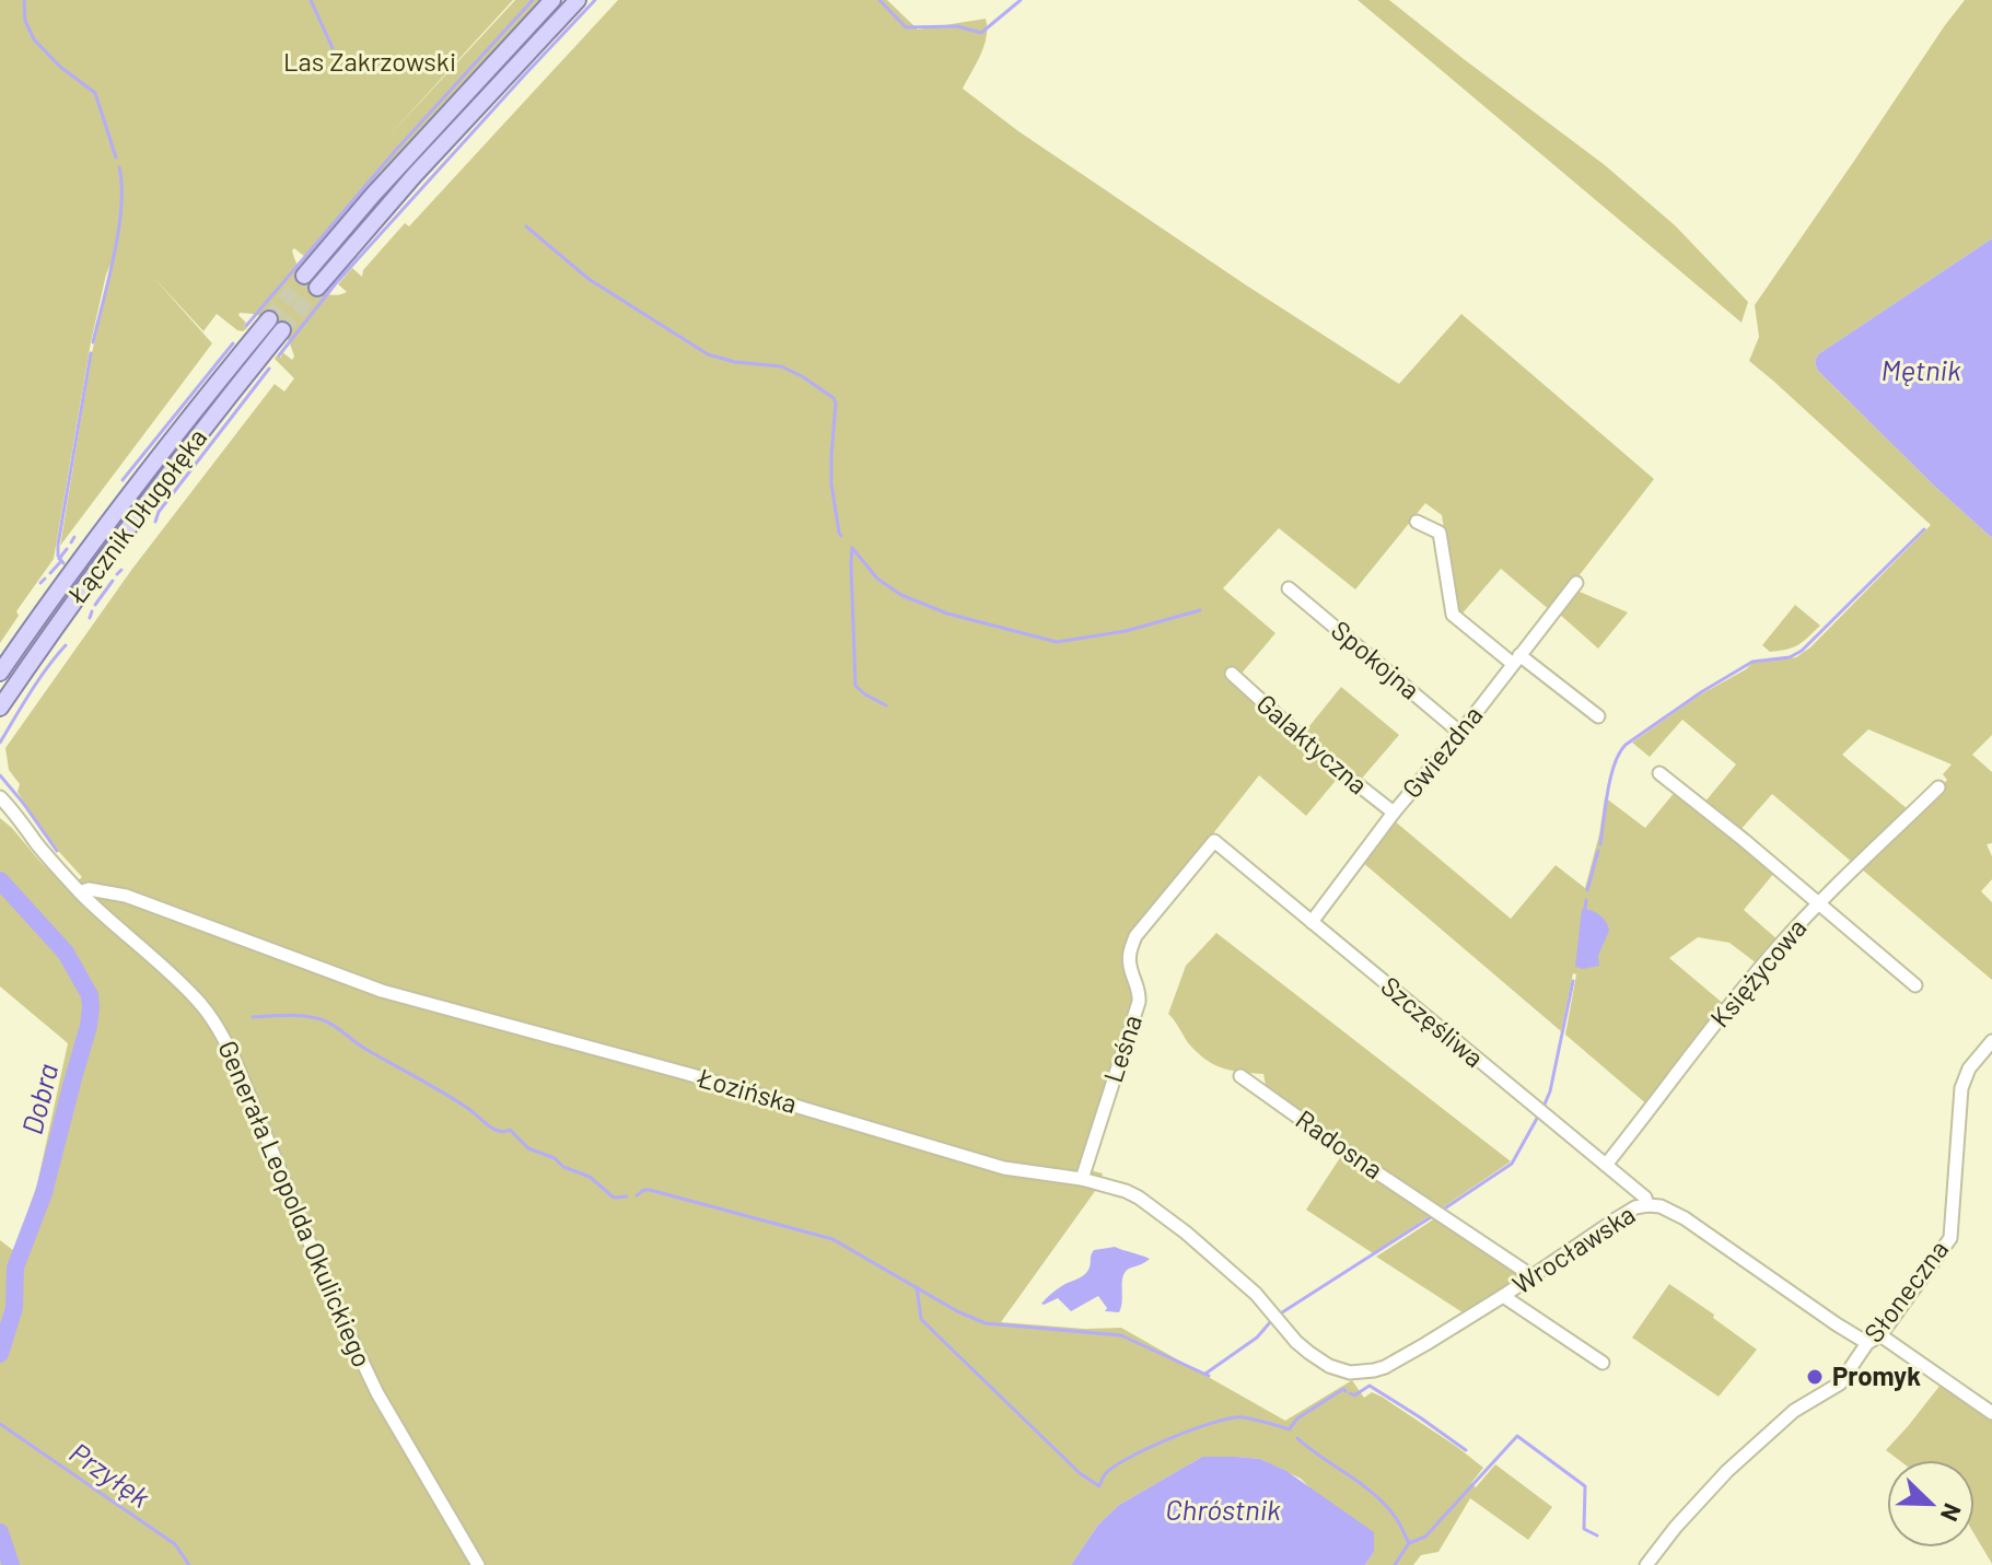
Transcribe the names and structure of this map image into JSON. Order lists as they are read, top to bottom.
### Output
{
  "streets": {
    "main road": ["Łącznik Długołęka"],
    "street": [
      "Spokojna",
      "Galaktyczna",
      "Gwiezdna",
      "Księżycowa",
      "Szczęśliwa",
      "Leśna",
      "Łozińska",
      "Radosna",
      "Generała Leopolda Okulickiego",
      "Wrocławska",
      "Słoneczna"
    ]
  },
  "crossings": [
    ["Spokojna", "Gwiezdna"],
    ["Galaktyczna", "Gwiezdna"],
    ["Gwiezdna", "Szczęśliwa"],
    ["Księżycowa", "Szczęśliwa"],
    ["Szczęśliwa", "Leśna"],
    ["Szczęśliwa", "Wrocławska"],
    ["Leśna", "Łozińska"],
    ["Łozińska", "Generała Leopolda Okulickiego"],
    ["Łozińska", "Wrocławska"],
    ["Radosna", "Wrocławska"],
    ["Wrocławska", "Słoneczna"]
  ],
  "water": [
    "Mętnik",
    "Dobra",
    "Przyłęk",
    "Chróstnik"
  ],
  "parks": ["Las Zakrzowski"],
  "places": ["Promyk"],
  "north": "bottom right"
}
